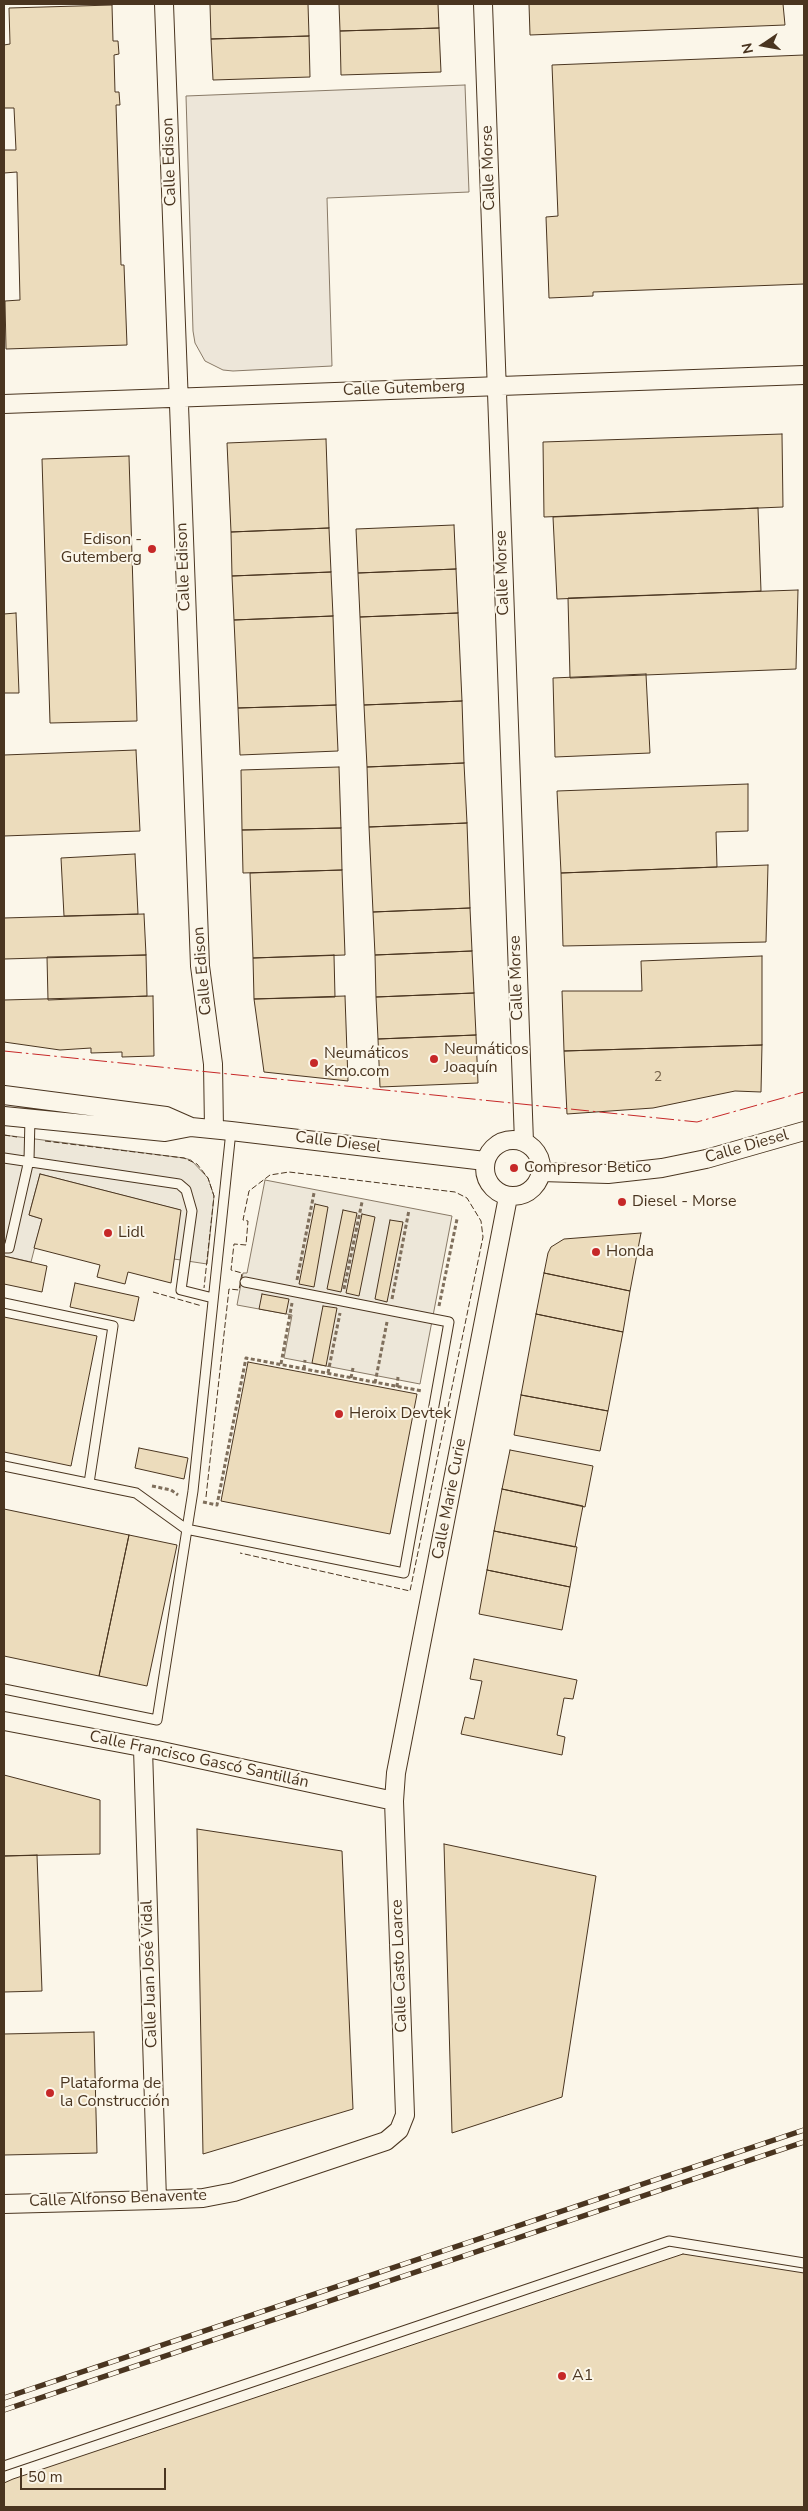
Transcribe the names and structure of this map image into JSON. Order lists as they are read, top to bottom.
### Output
{
  "streets": {
    "street": [
      "Calle Edison",
      "Calle Morse",
      "Calle Gutemberg",
      "Calle Diesel",
      "Calle Marie Curie",
      "Calle Francisco Gascó Santillán",
      "Calle Casto Loarce",
      "Calle Juan José Vidal",
      "Calle Alfonso Benavente"
    ]
  },
  "crossings": [
    ["Calle Edison", "Calle Gutemberg"],
    ["Calle Edison", "Calle Diesel"],
    ["Calle Morse", "Calle Gutemberg"],
    ["Calle Morse", "Calle Diesel"],
    ["Calle Morse", "Calle Marie Curie"],
    ["Calle Diesel", "Calle Marie Curie"],
    ["Calle Marie Curie", "Calle Francisco Gascó Santillán"],
    ["Calle Marie Curie", "Calle Casto Loarce"],
    ["Calle Francisco Gascó Santillán", "Calle Casto Loarce"],
    ["Calle Francisco Gascó Santillán", "Calle Juan José Vidal"],
    ["Calle Casto Loarce", "Calle Alfonso Benavente"],
    ["Calle Juan José Vidal", "Calle Alfonso Benavente"]
  ],
  "places": [
    "Edison - Gutemberg",
    "Neumáticos Joaquín",
    "Neumáticos Kmo.com",
    "Compresor Betico",
    "Diesel - Morse",
    "Lidl",
    "Honda",
    "Heroix Devtek",
    "Plataforma de la Construcción",
    "A1"
  ],
  "house_numbers": ["2"],
  "scale_bar": "50 m",
  "north": "left"
}
